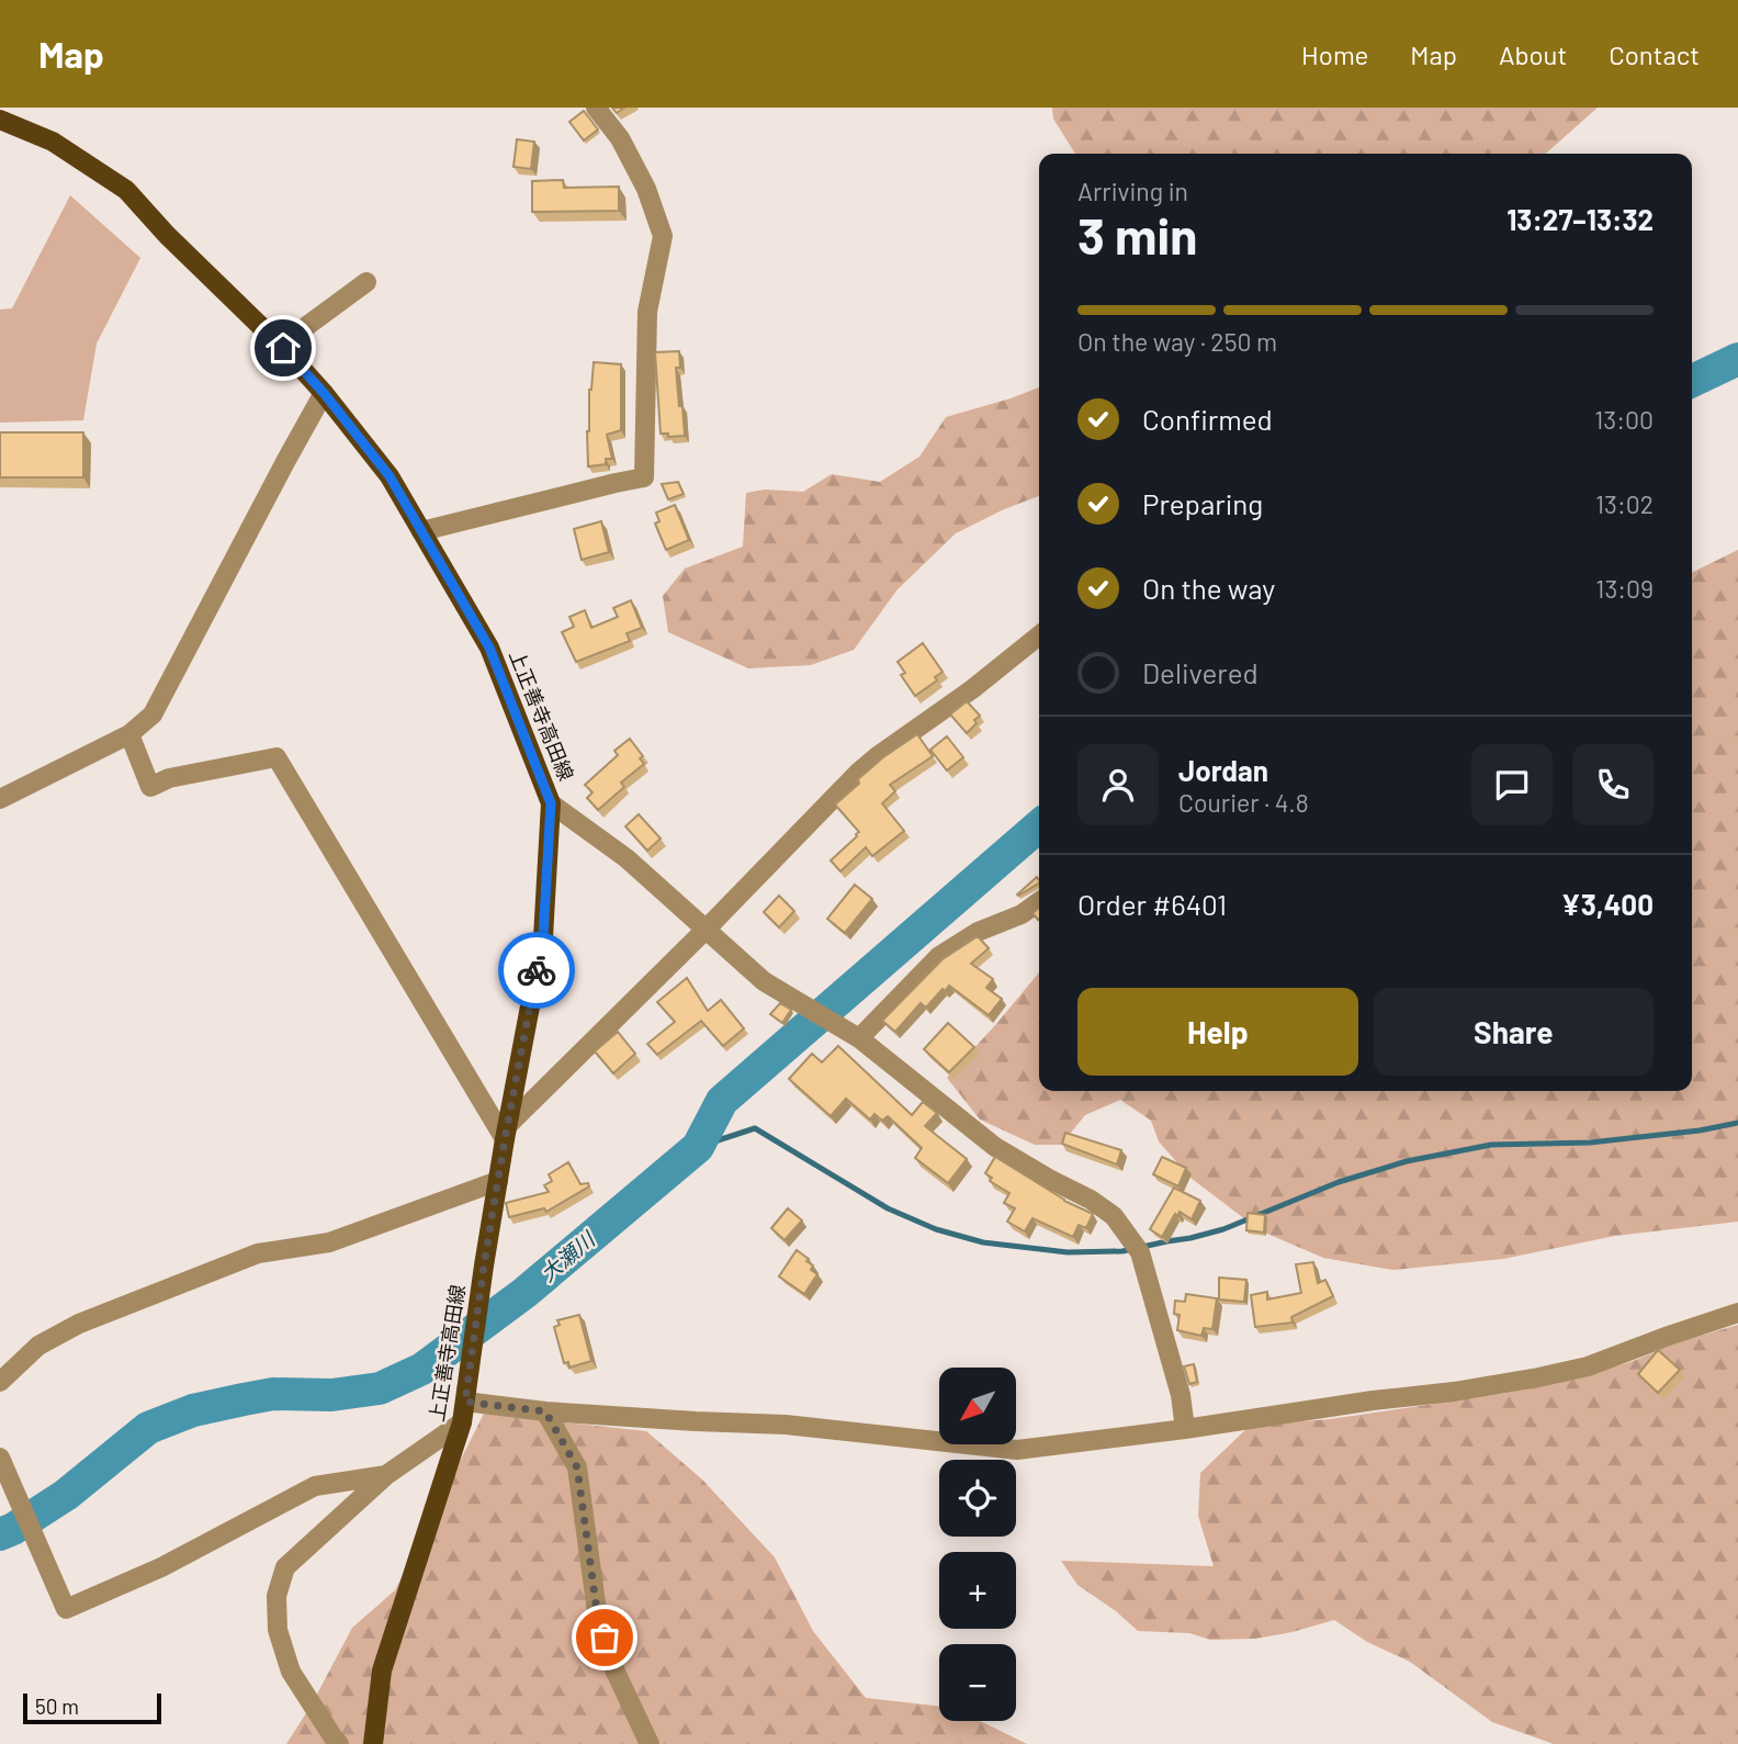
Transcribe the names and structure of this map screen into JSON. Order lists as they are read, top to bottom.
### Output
{
  "streets": {
    "main road": ["上正善寺高田線"]
  },
  "water": ["大瀬川"],
  "scale_bar": "50 m",
  "north": "bottom left",
  "page": {
    "header": "Map",
    "nav": [
      "Home",
      "Map",
      "About",
      "Contact"
    ],
    "heading": ["3 min", "Arriving in", "13:27–13:32"],
    "panel": [
      "Jordan",
      "Courier · 4.8",
      "Order #6401",
      "¥3,400"
    ],
    "bar": "On the way · 250 m",
    "list": [
      ["Confirmed", "13:00"],
      ["Preparing", "13:02"],
      ["On the way", "13:09"],
      "Delivered"
    ],
    "buttons": ["Help", "Share"],
    "map_buttons": ["+", "−"],
    "scale": "50 m"
  }
}
